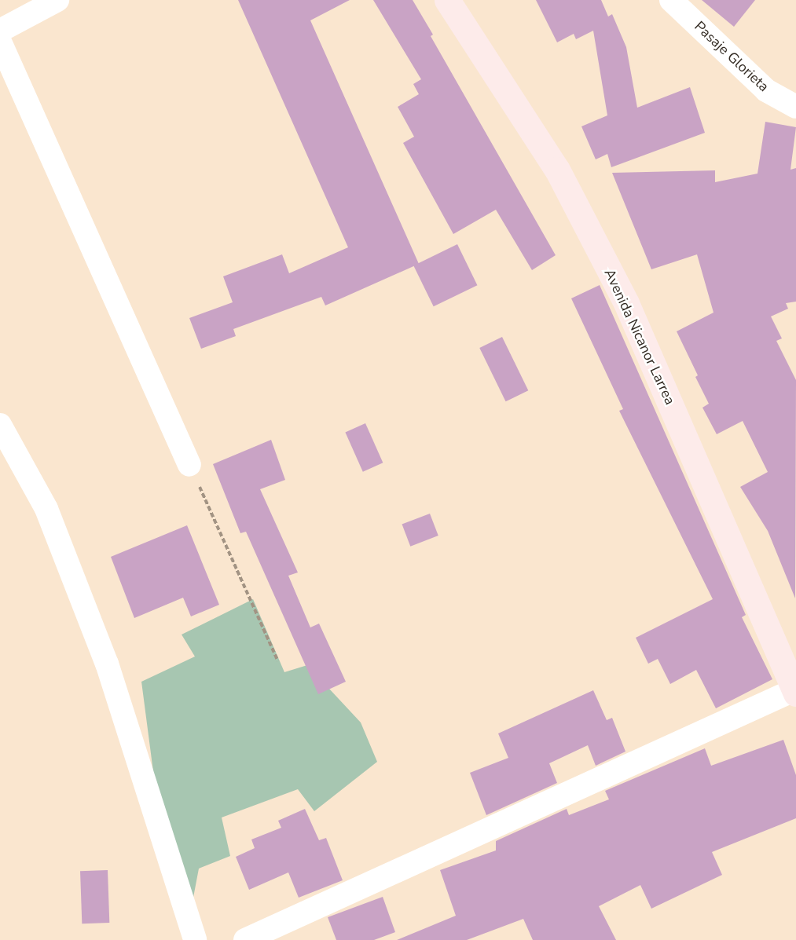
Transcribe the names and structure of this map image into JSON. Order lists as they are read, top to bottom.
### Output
{
  "streets": {
    "main road": ["Avenida Nicanor Larrea"],
    "street": ["Pasaje Glorieta"]
  }
}
